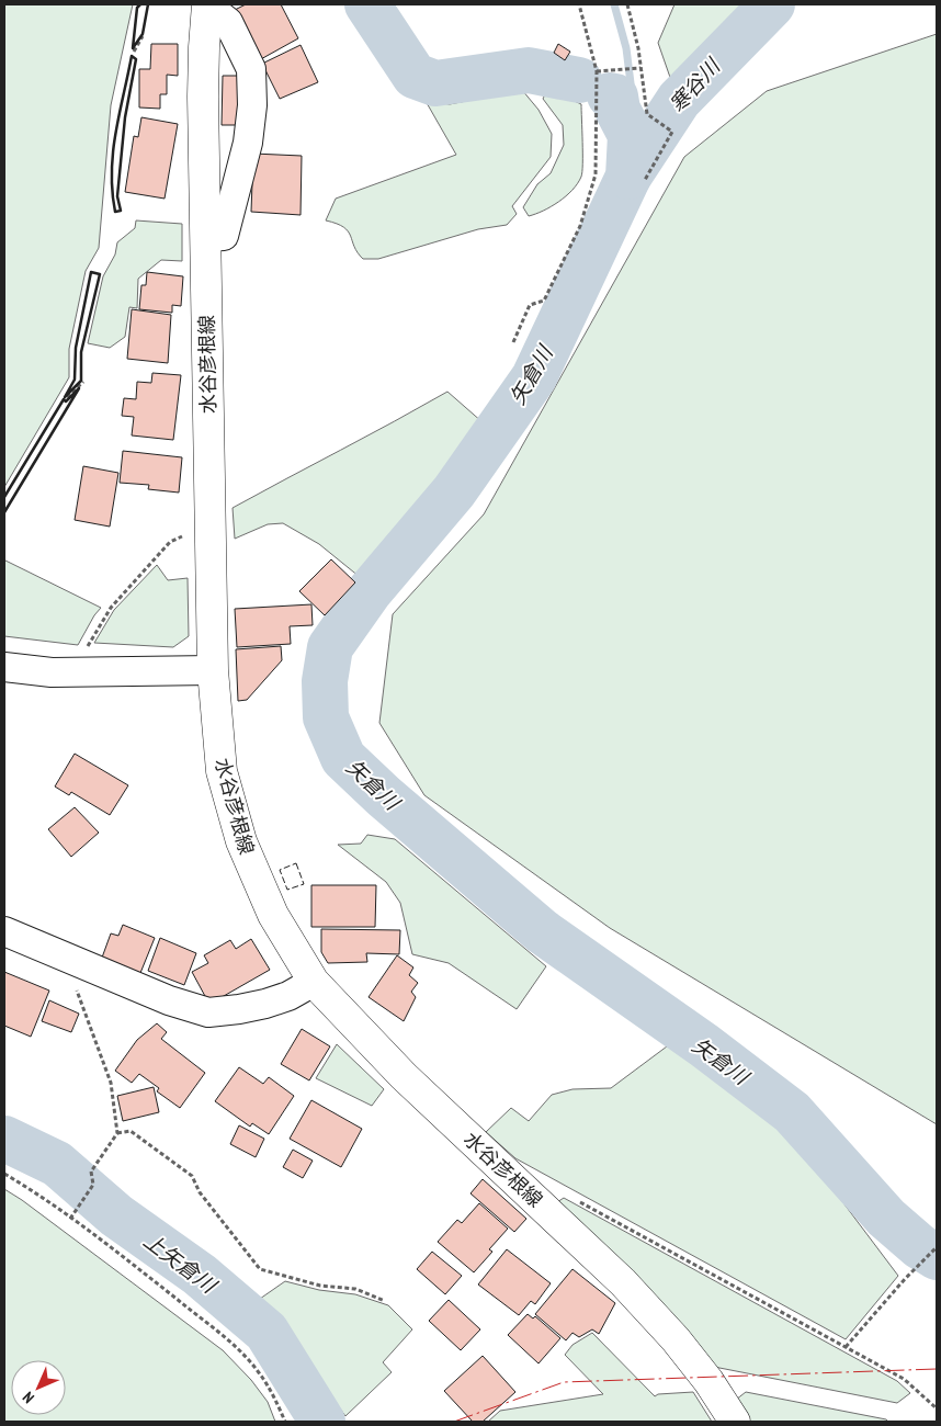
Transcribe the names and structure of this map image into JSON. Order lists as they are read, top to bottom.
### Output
{
  "streets": {
    "main road": ["水谷彦根線"]
  },
  "water": ["寒谷川", "矢倉川", "上矢倉川"],
  "north": "bottom left"
}
